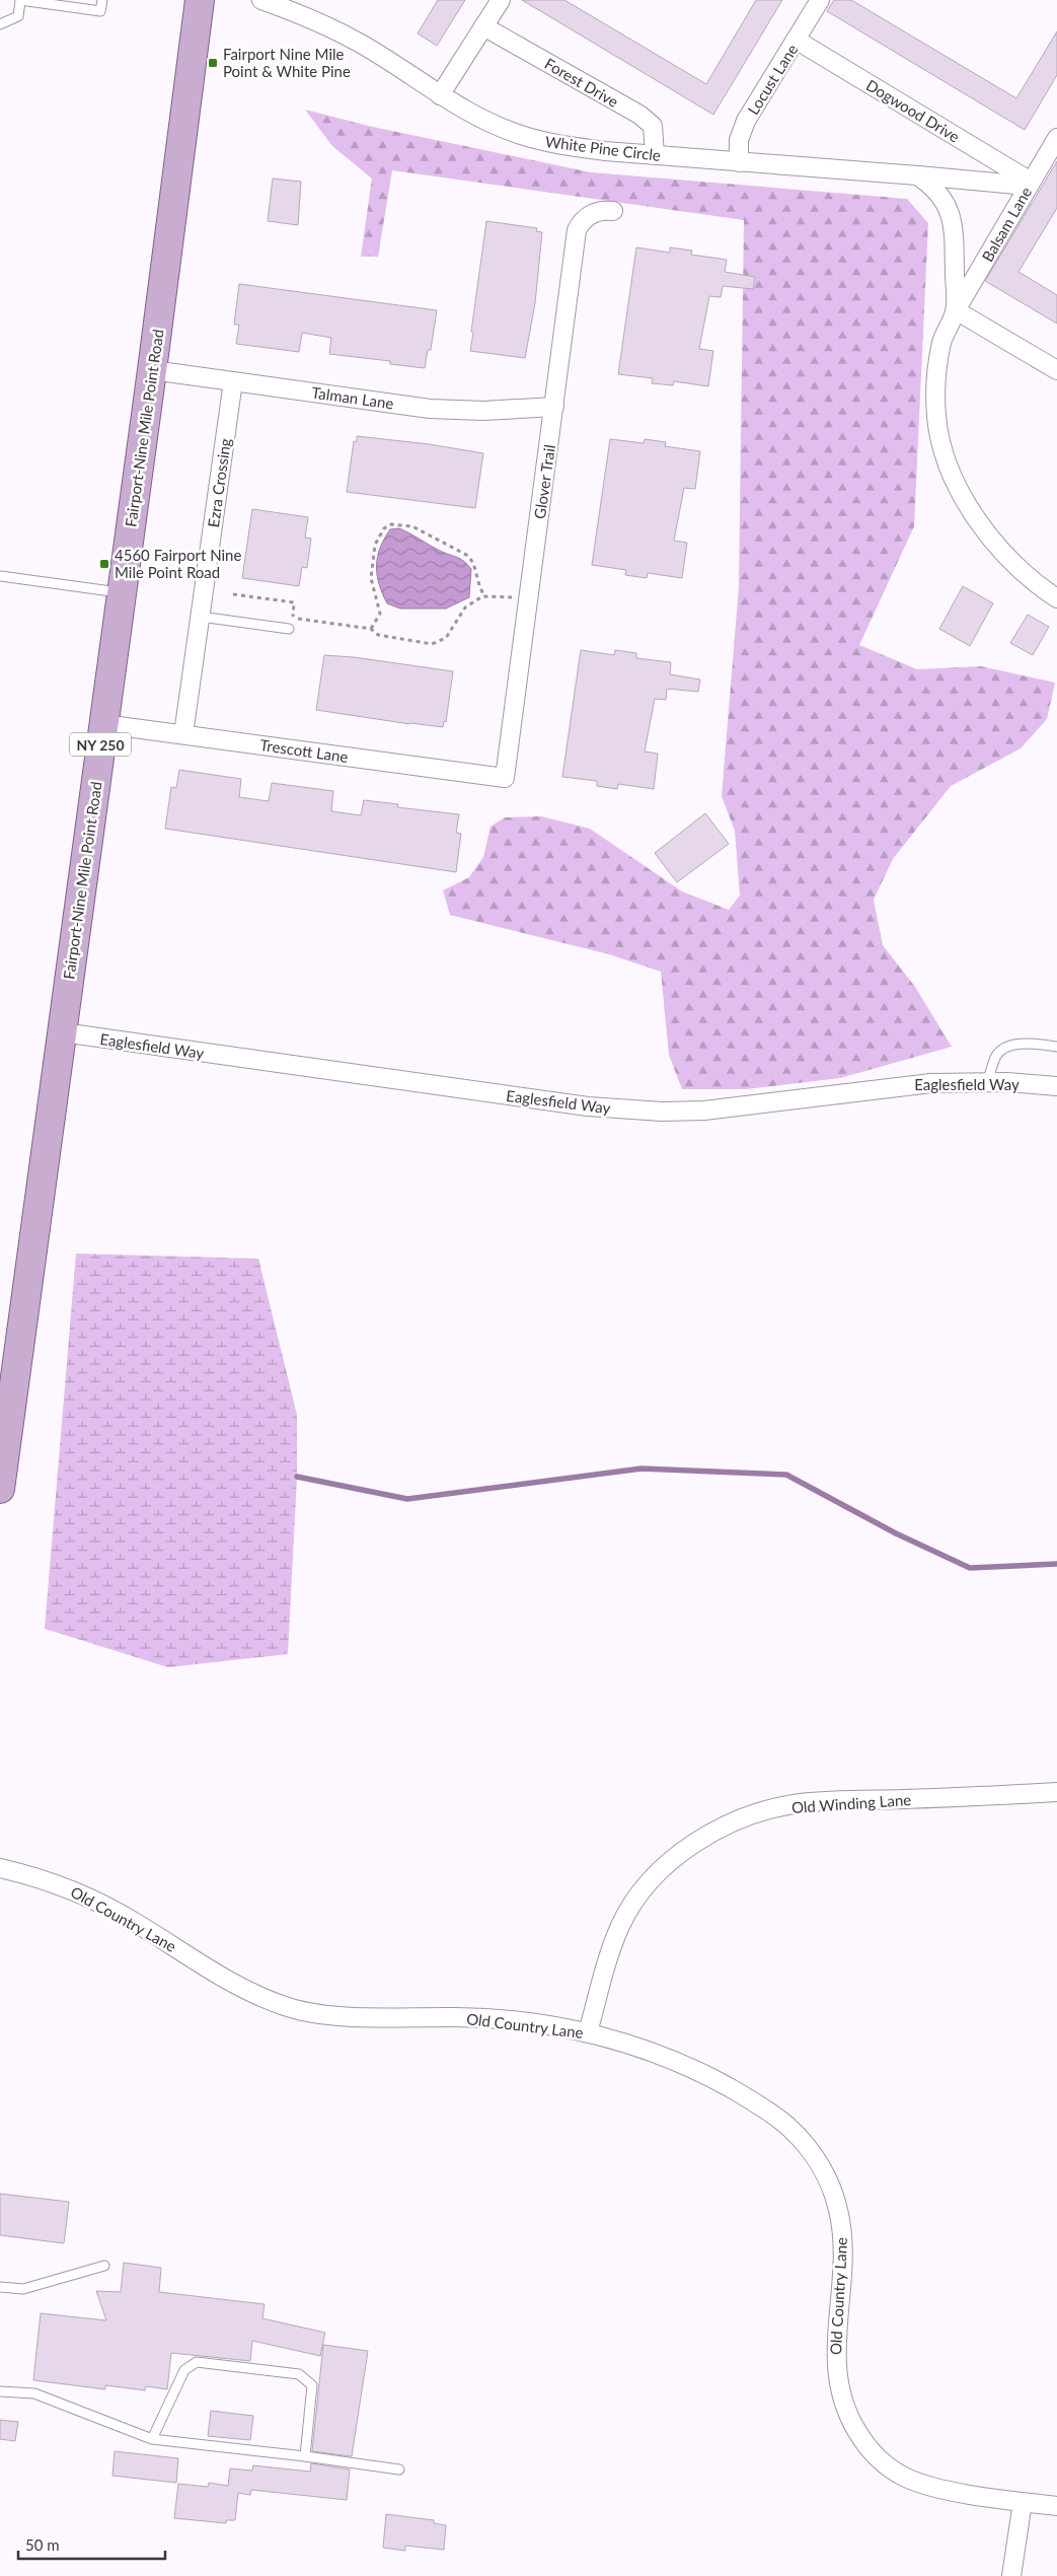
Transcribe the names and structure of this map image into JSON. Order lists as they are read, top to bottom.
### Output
{
  "streets": {
    "main road": ["Fairport-Nine Mile Point Road", "NY 250"],
    "street": [
      "Locust Lane",
      "Forest Drive",
      "Dogwood Drive",
      "White Pine Circle",
      "Balsam Lane",
      "Talman Lane",
      "Glover Trail",
      "Ezra Crossing",
      "Trescott Lane",
      "Eaglesfield Way",
      "Old Winding Lane",
      "Old Country Lane"
    ]
  },
  "crossings": [
    ["Locust Lane", "Dogwood Drive"],
    ["Locust Lane", "White Pine Circle"],
    ["Forest Drive", "White Pine Circle"],
    ["Dogwood Drive", "White Pine Circle"],
    ["Dogwood Drive", "Balsam Lane"],
    ["White Pine Circle", "Balsam Lane"],
    ["Talman Lane", "Fairport-Nine Mile Point Road"],
    ["Talman Lane", "Glover Trail"],
    ["Talman Lane", "Ezra Crossing"],
    ["Fairport-Nine Mile Point Road", "Trescott Lane"],
    ["Fairport-Nine Mile Point Road", "Eaglesfield Way"],
    ["Glover Trail", "Trescott Lane"],
    ["Ezra Crossing", "Trescott Lane"],
    ["Old Winding Lane", "Old Country Lane"]
  ],
  "places": {
    "transit": ["Fairport Nine Mile Point & White Pine", "4560 Fairport Nine Mile Point Road"]
  },
  "scale_bar": "50 m"
}
